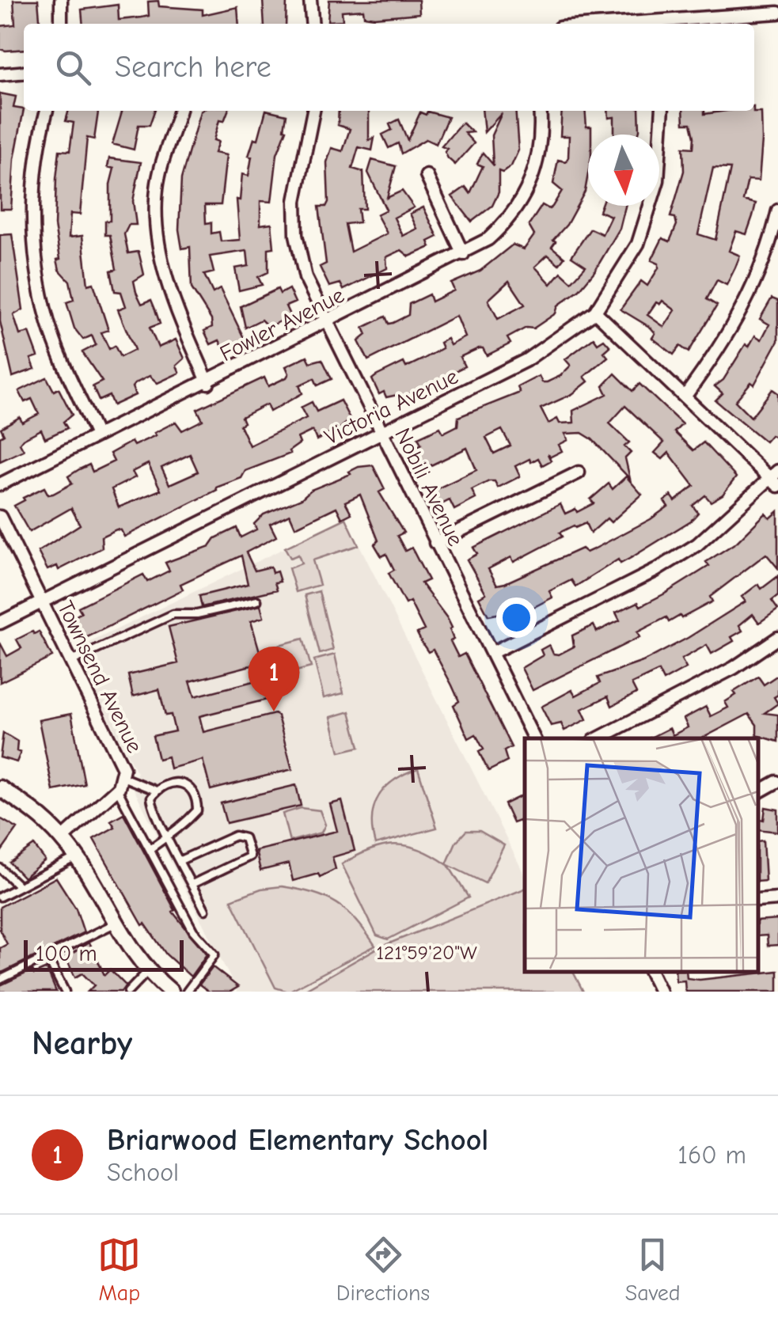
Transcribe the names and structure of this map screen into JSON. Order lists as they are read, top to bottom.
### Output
{
  "streets": {
    "street": [
      "Fowler Avenue",
      "Victoria Avenue",
      "Nobili Avenue",
      "Townsend Avenue"
    ]
  },
  "crossings": [
    ["Fowler Avenue", "Nobili Avenue"],
    ["Victoria Avenue", "Nobili Avenue"],
    ["Victoria Avenue", "Townsend Avenue"]
  ],
  "scale_bar": "100 m",
  "north": "bottom",
  "page": {
    "search": "Search here",
    "pins": "1",
    "scale": "100 m",
    "heading": "Nearby",
    "list": [
      {
        "mark": "1",
        "name": "Briarwood Elementary School",
        "note": "School",
        "value": "160 m"
      }
    ],
    "nav": ["Map", "Directions", "Saved"]
  },
  "coordinates": ["121°59'20\"W"]
}
